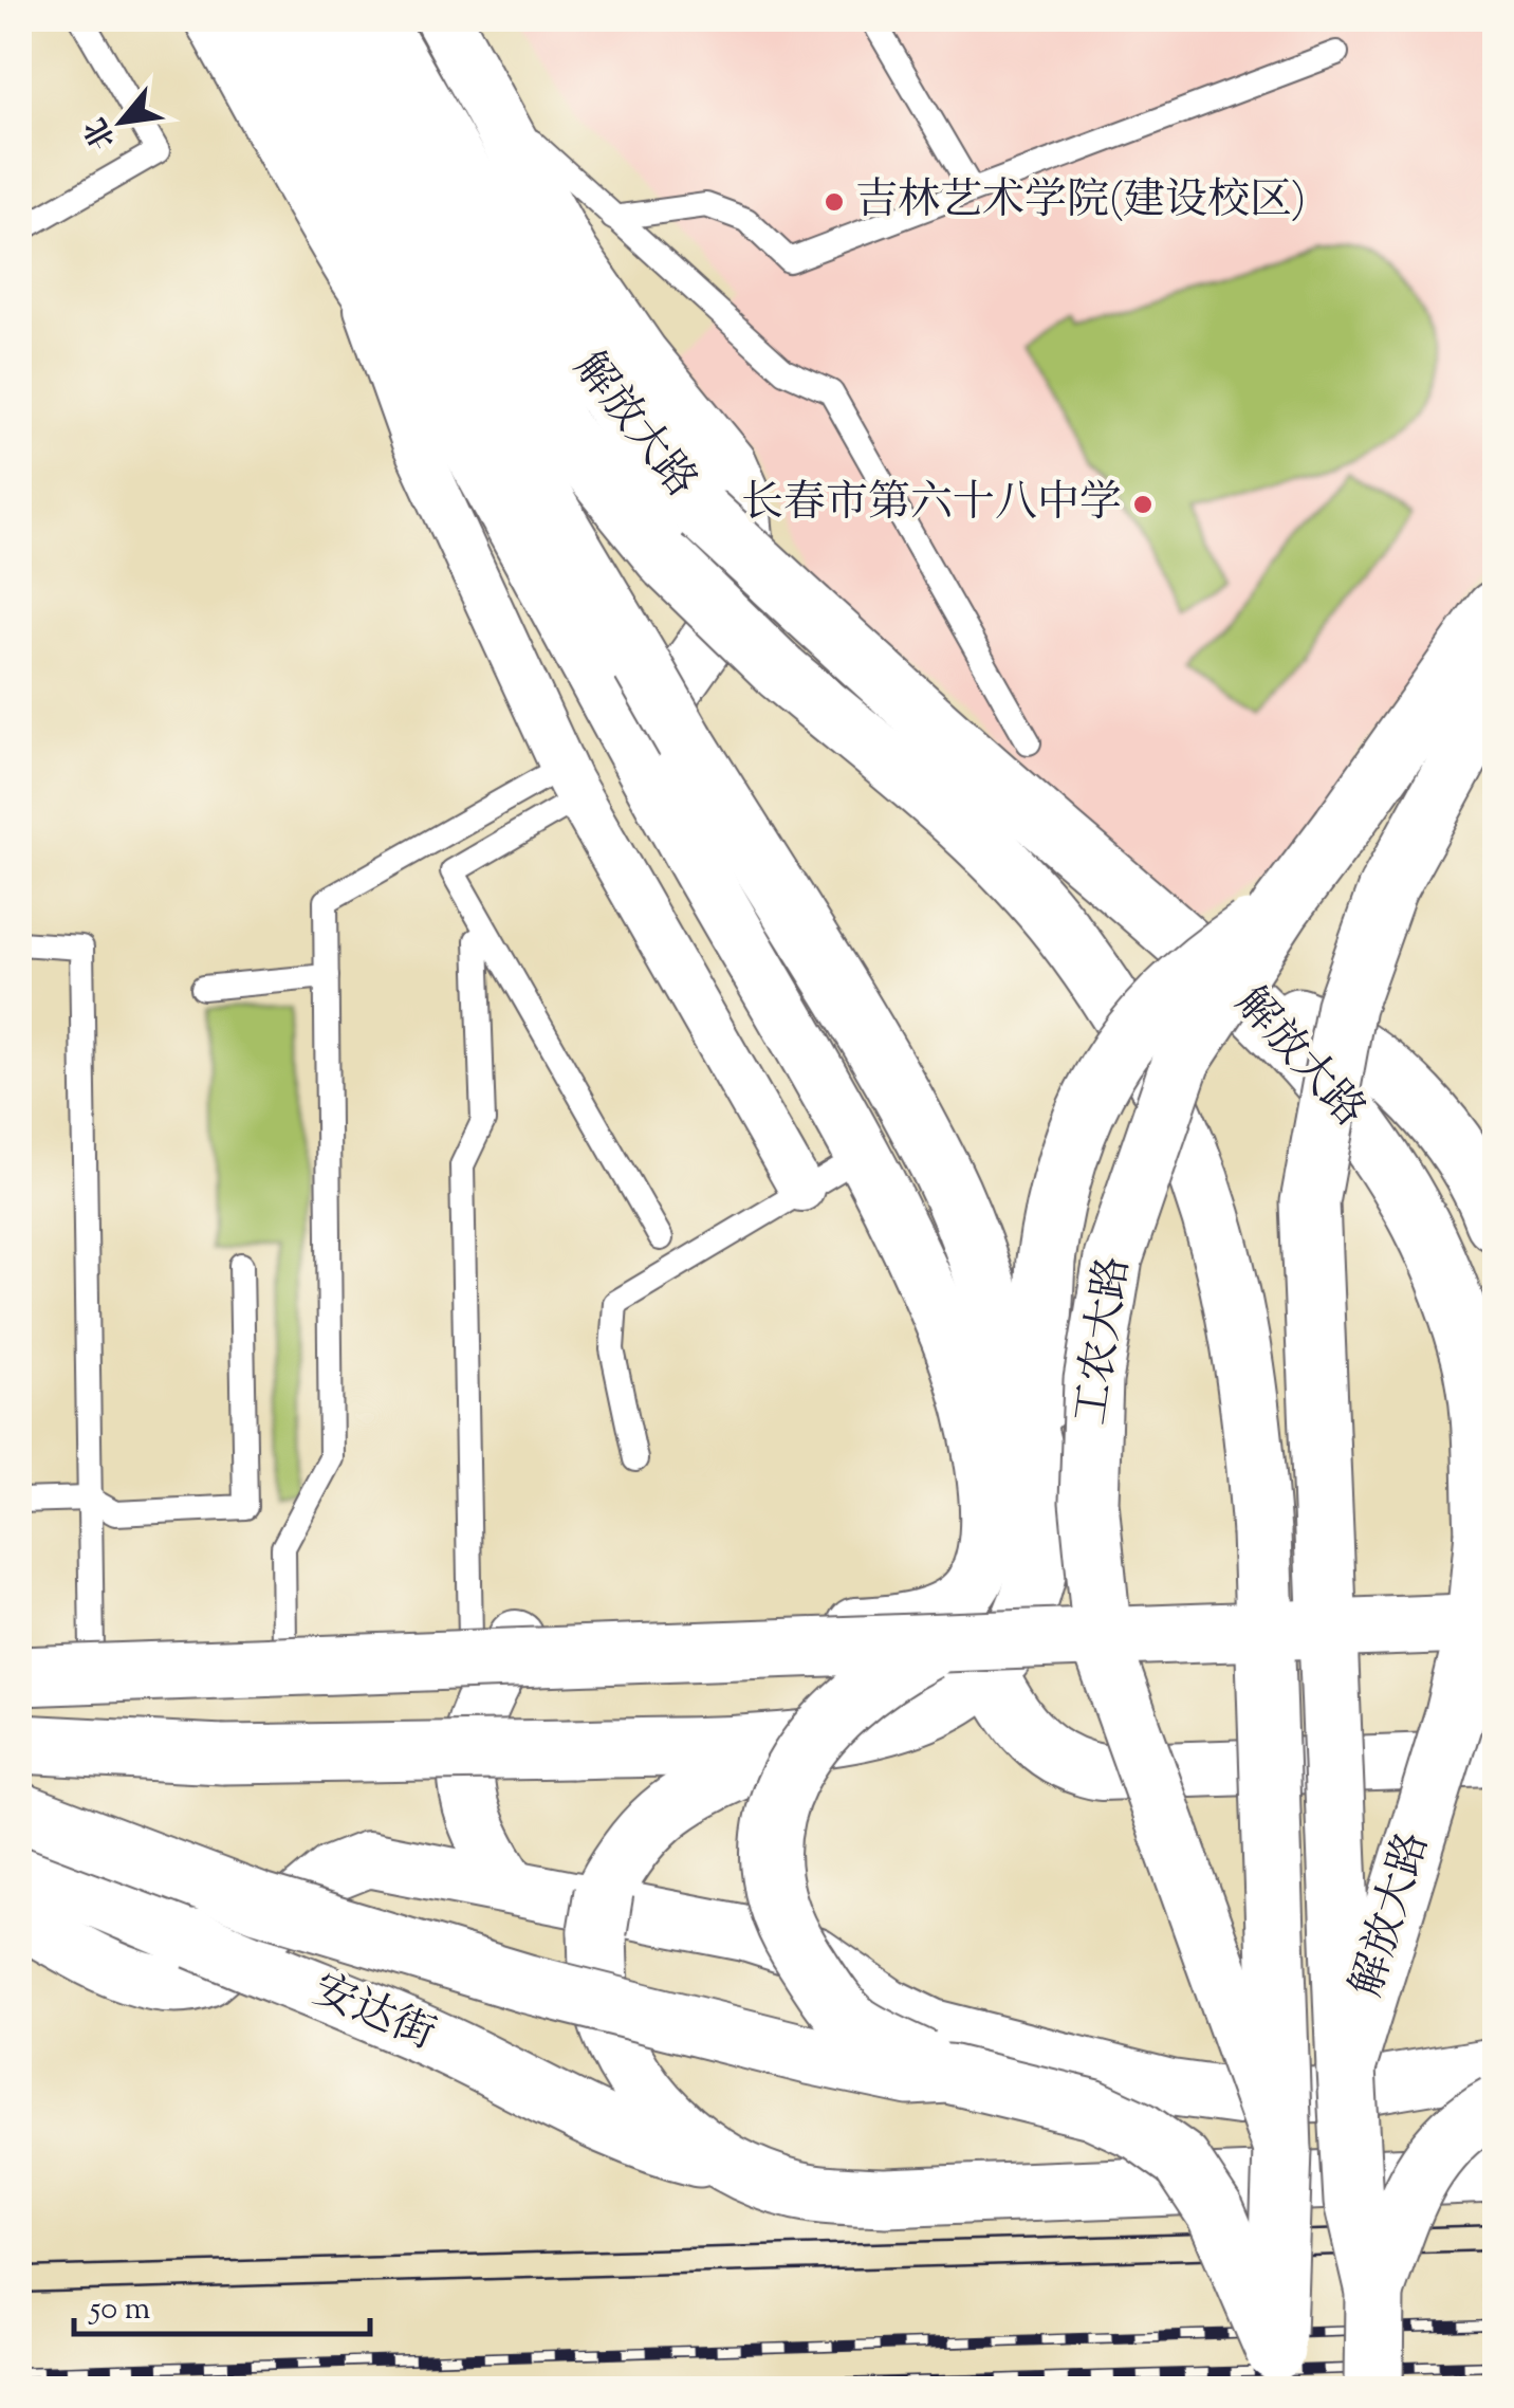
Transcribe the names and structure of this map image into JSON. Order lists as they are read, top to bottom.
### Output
{
  "streets": {
    "main road": ["解放大路", "工农大路", "安达街"]
  },
  "crossings": [
    ["解放大路", "工农大路"]
  ],
  "places": ["吉林艺术学院(建设校区)", "长春市第六十八中学"],
  "scale_bar": "50 m",
  "north": "bottom left"
}
